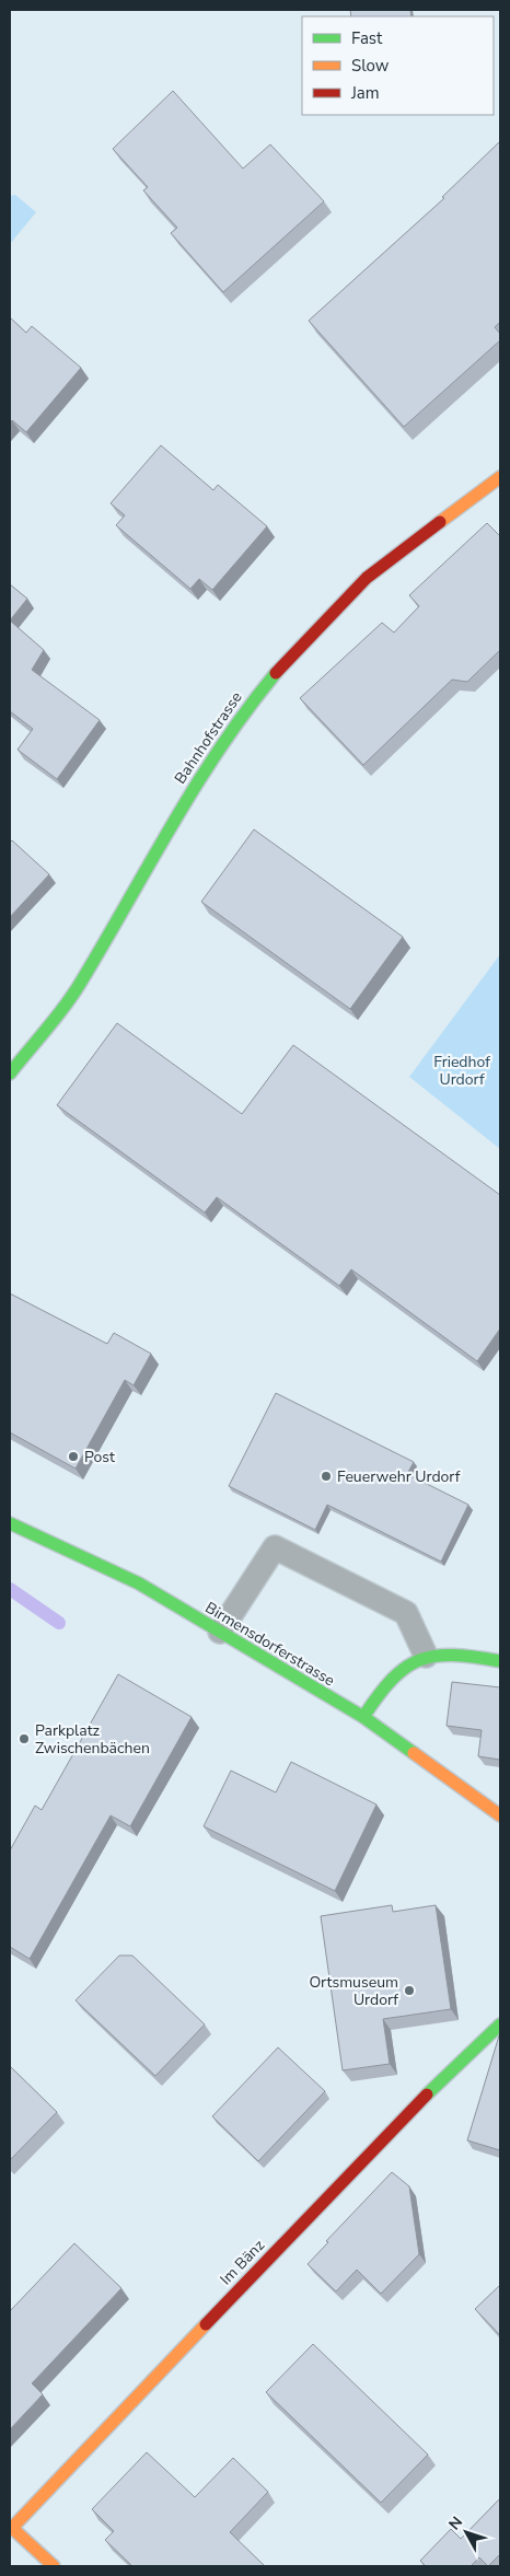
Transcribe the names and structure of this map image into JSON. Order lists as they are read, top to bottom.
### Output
{
  "streets": {
    "street": ["Bahnhofstrasse", "Birmensdorferstrasse", "Im Bänz"]
  },
  "parks": ["Friedhof Urdorf"],
  "places": [
    "Post",
    "Feuerwehr Urdorf",
    "Parkplatz Zwischenbächen",
    "Ortsmuseum Urdorf"
  ],
  "legend": ["Fast", "Slow", "Jam"],
  "north": "top left"
}
